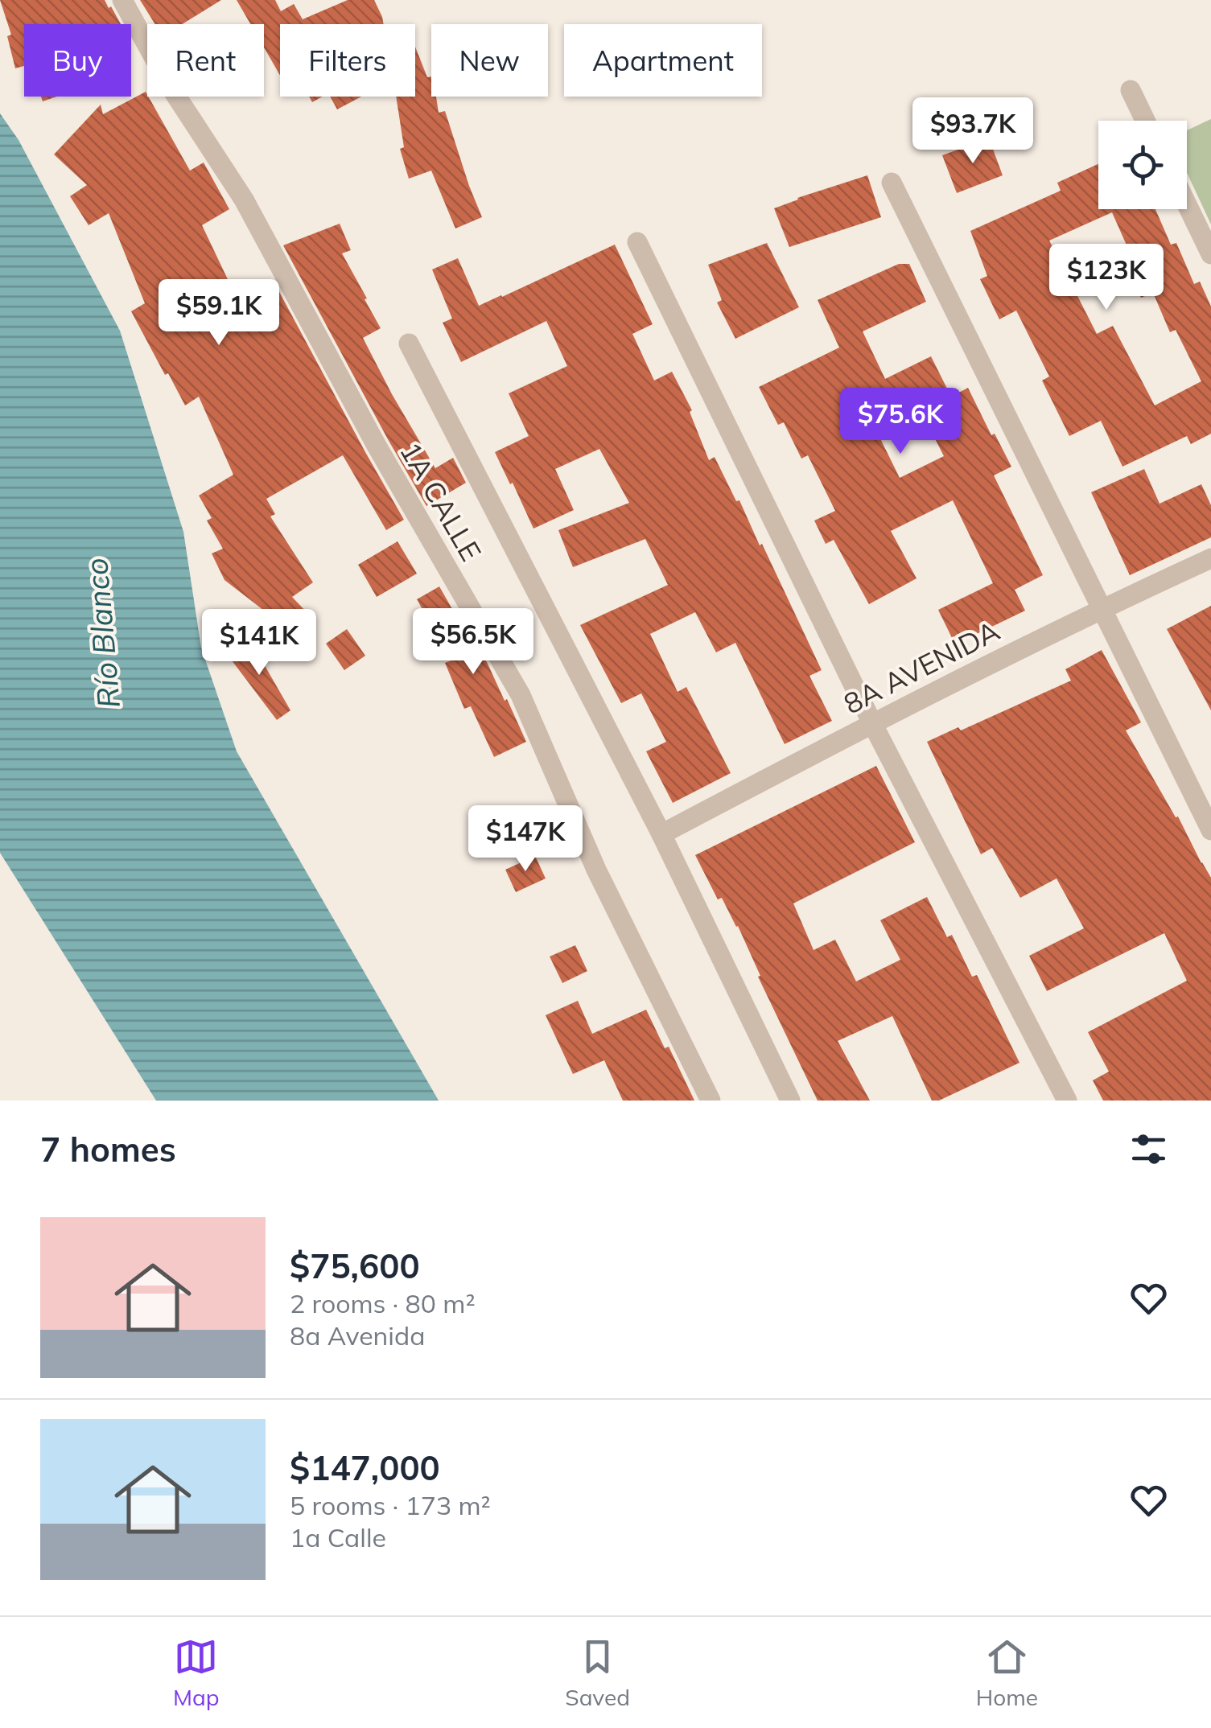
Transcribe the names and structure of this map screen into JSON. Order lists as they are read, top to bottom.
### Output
{
  "streets": {
    "street": ["1A CALLE", "8A AVENIDA"]
  },
  "water": ["Río Blanco"],
  "page": {
    "chip": [
      "Buy",
      "Rent",
      "Filters",
      "New",
      "Apartment"
    ],
    "price": [
      "$93.7K",
      "$123K",
      "$59.1K",
      "$75.6K",
      "$56.5K",
      "$141K",
      "$147K"
    ],
    "heading": "7 homes",
    "list": [
      {
        "name": "$75,600",
        "note": "2 rooms · 80 m² · 8a Avenida"
      },
      {
        "name": "$147,000",
        "note": "5 rooms · 173 m² · 1a Calle"
      }
    ],
    "tabs": ["Map", "Saved", "Home"]
  }
}
